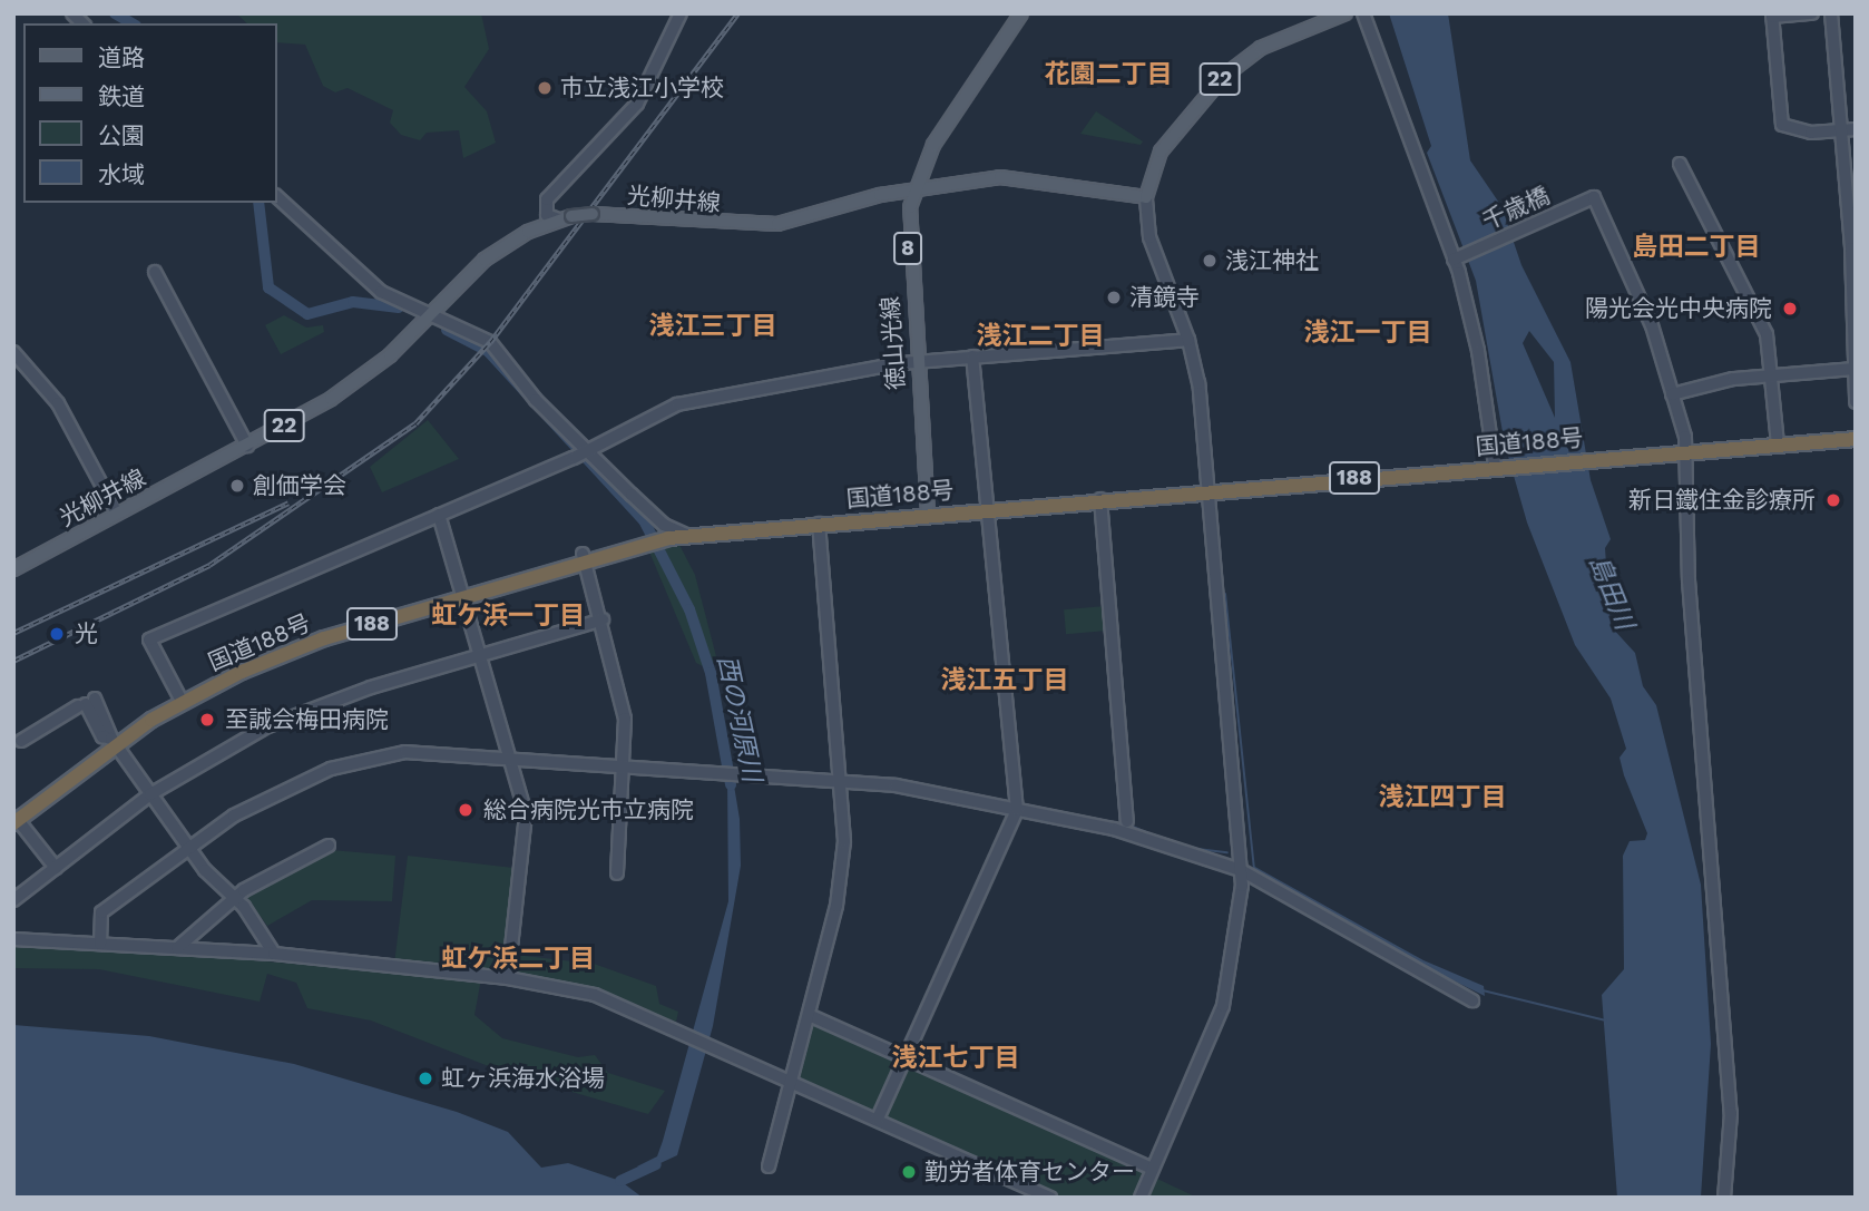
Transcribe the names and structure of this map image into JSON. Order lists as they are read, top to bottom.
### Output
{
  "streets": {
    "highway": ["国道188号", "188"],
    "main road": [
      "22",
      "光柳井線",
      "8",
      "徳山光線"
    ],
    "street": ["千歳橋"]
  },
  "crossings": [
    ["22", "光柳井線"],
    ["光柳井線", "徳山光線"],
    ["徳山光線", "国道188号"]
  ],
  "districts": [
    "花園二丁目",
    "島田二丁目",
    "浅江三丁目",
    "浅江一丁目",
    "浅江二丁目",
    "虹ケ浜一丁目",
    "浅江五丁目",
    "浅江四丁目",
    "虹ケ浜二丁目",
    "浅江七丁目"
  ],
  "water": ["島田川", "西の河原川"],
  "places": [
    "市立浅江小学校",
    "浅江神社",
    "清鏡寺",
    "陽光会光中央病院",
    "創価学会",
    "新日鐵住金診療所",
    "光",
    "至誠会梅田病院",
    "総合病院光市立病院",
    "虹ヶ浜海水浴場",
    "勤労者体育センター"
  ],
  "legend": [
    "道路",
    "鉄道",
    "公園",
    "水域"
  ]
}
